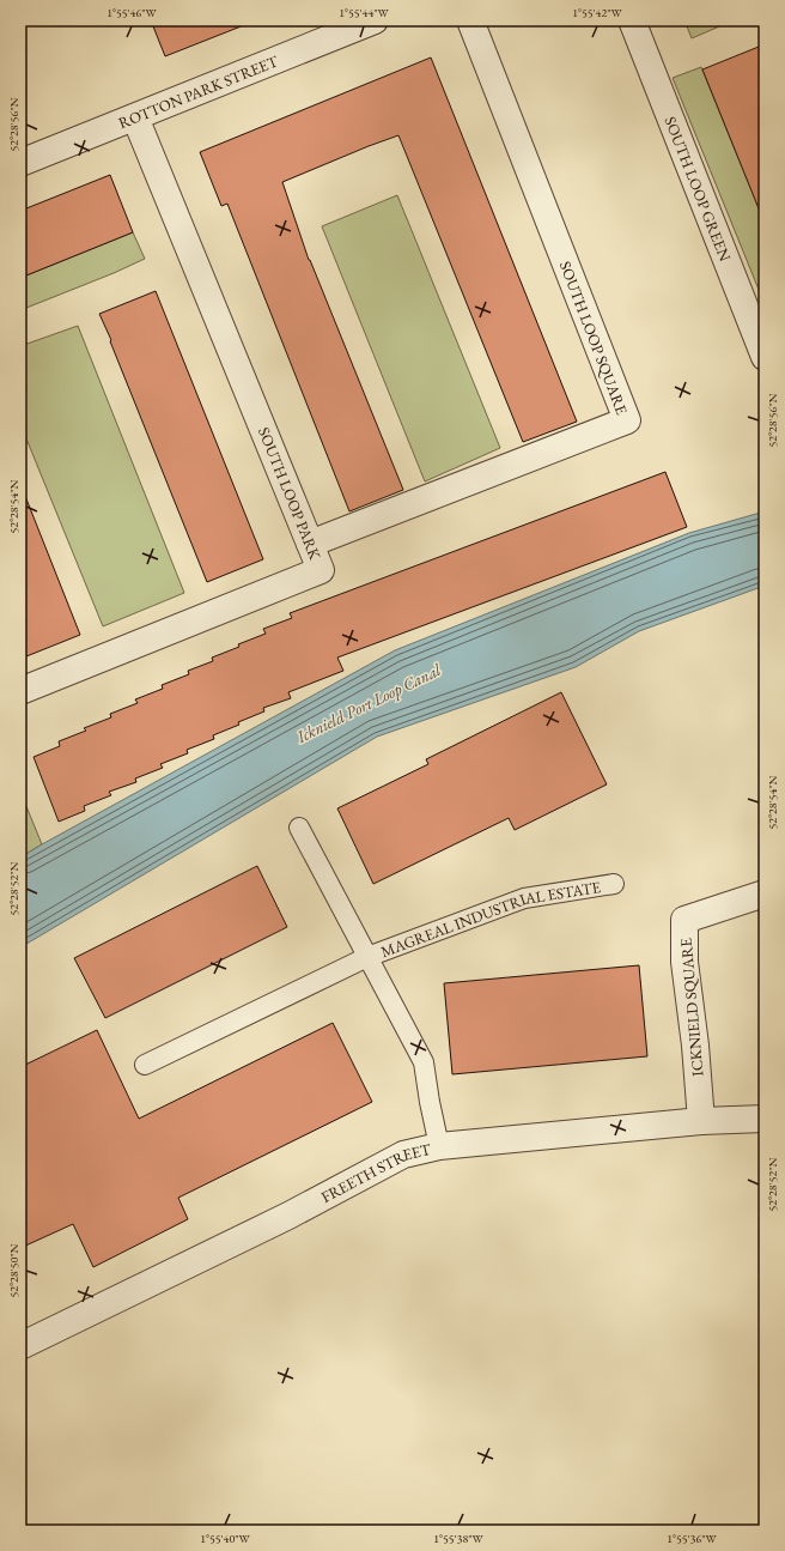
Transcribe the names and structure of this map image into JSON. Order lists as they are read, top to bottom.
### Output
{
  "streets": {
    "street": [
      "ROTTON PARK STREET",
      "SOUTH LOOP GREEN",
      "SOUTH LOOP SQUARE",
      "SOUTH LOOP PARK",
      "ICKNIELD SQUARE",
      "FREETH STREET"
    ],
    "lane": ["MAGREAL INDUSTRIAL ESTATE"]
  },
  "crossings": [
    ["ROTTON PARK STREET", "SOUTH LOOP PARK"],
    ["SOUTH LOOP SQUARE", "SOUTH LOOP PARK"],
    ["MAGREAL INDUSTRIAL ESTATE", "FREETH STREET"],
    ["ICKNIELD SQUARE", "FREETH STREET"]
  ],
  "water": ["Icknield Port Loop Canal"],
  "coordinates": [
    "1°55'46\"W",
    "1°55'44\"W",
    "1°55'42\"W",
    "52°28'56\"N",
    "52°28'54\"N",
    "52°28'52\"N",
    "52°28'50\"N",
    "1°55'40\"W",
    "1°55'38\"W",
    "1°55'36\"W"
  ]
}
